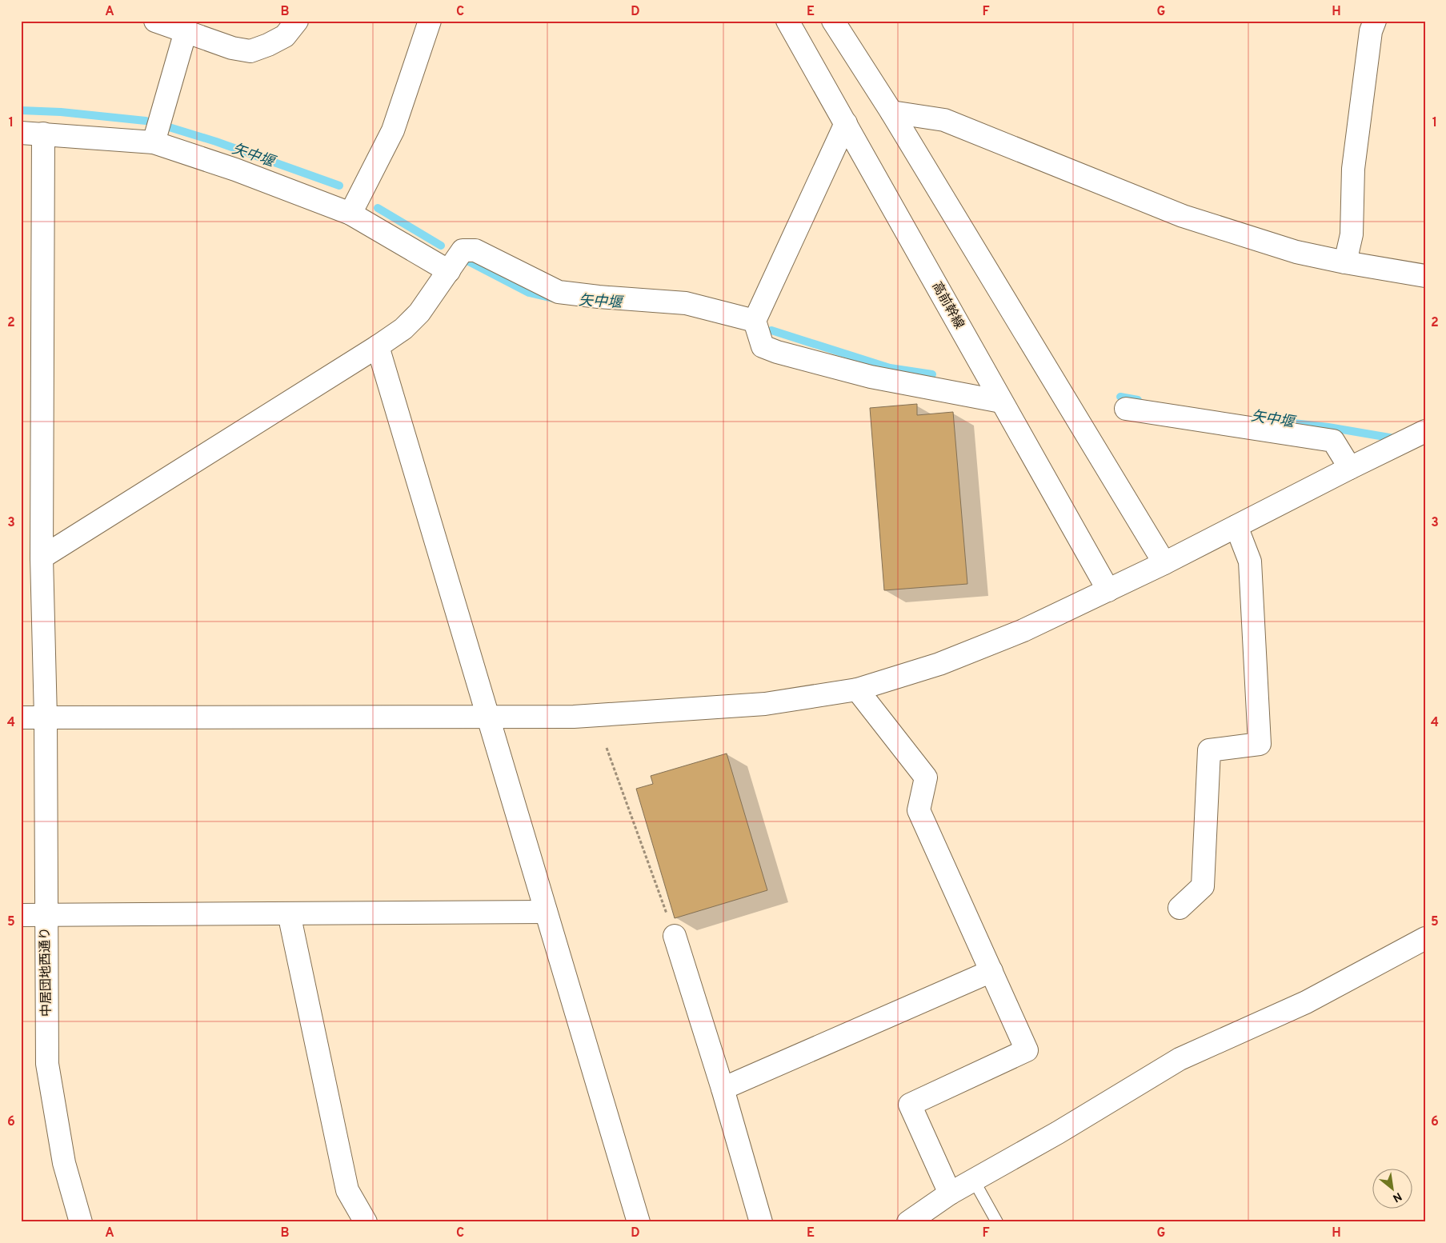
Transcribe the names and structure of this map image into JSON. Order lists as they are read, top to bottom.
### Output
{
  "streets": {
    "street": ["高前幹線", "中居団地西通り"]
  },
  "water": ["矢中堰"],
  "north": "bottom right",
  "grid": {
    "columns": [
      "A",
      "B",
      "C",
      "D",
      "E",
      "F",
      "G",
      "H"
    ],
    "rows": [
      "1",
      "2",
      "3",
      "4",
      "5",
      "6"
    ]
  }
}
